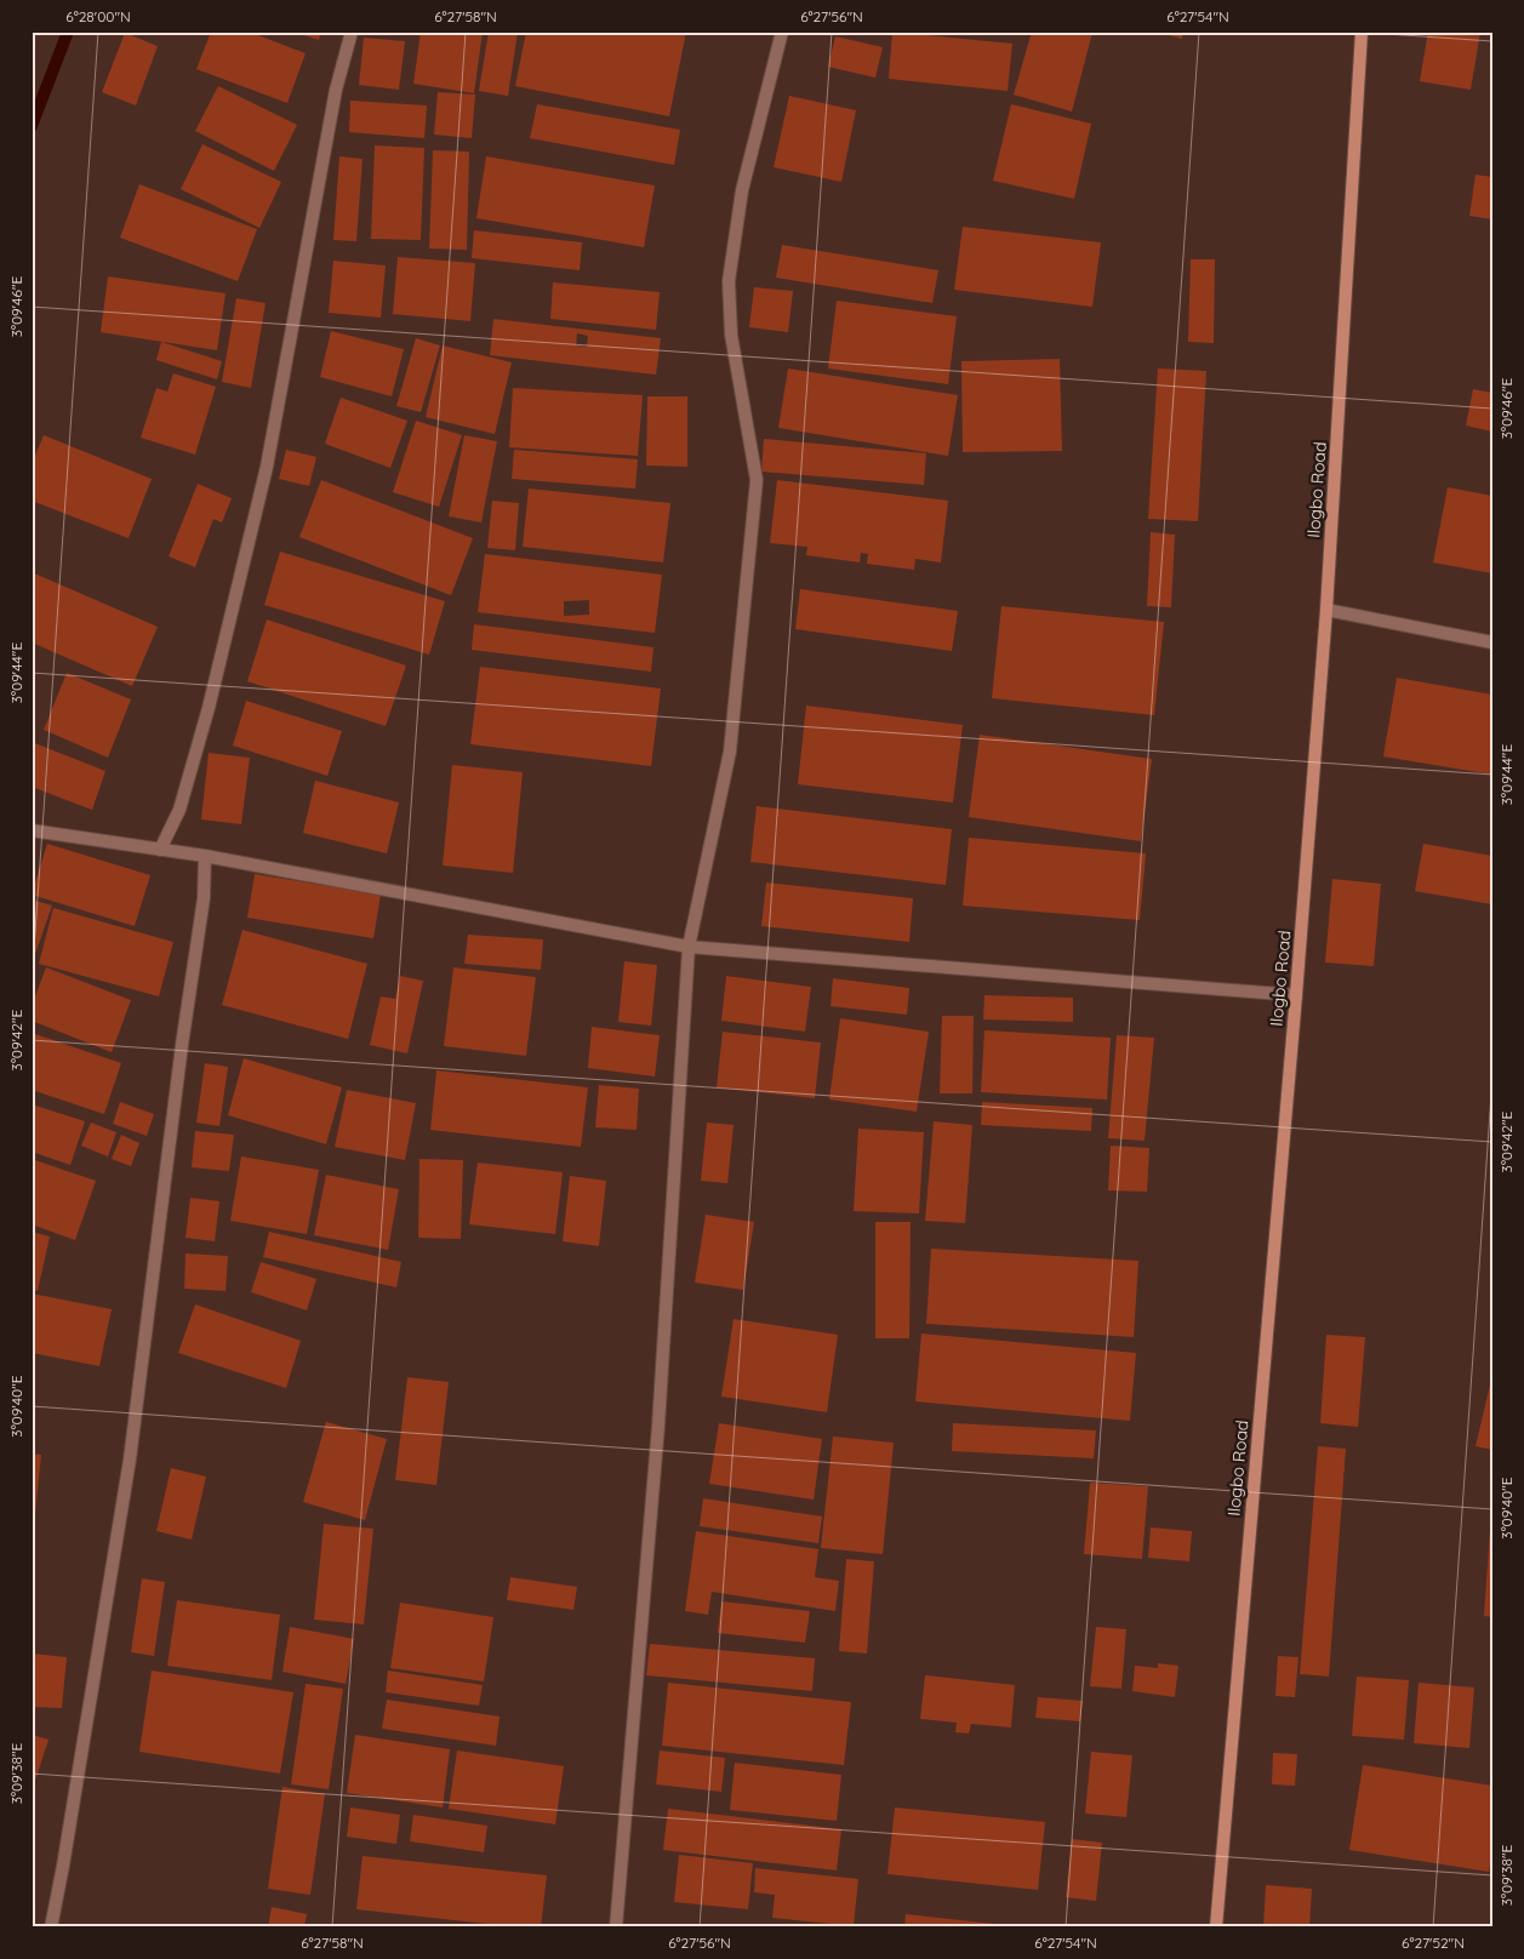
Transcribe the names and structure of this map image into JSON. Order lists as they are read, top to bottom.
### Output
{
  "streets": {
    "main road": ["Ilogbo Road"]
  },
  "coordinates": [
    "6°28'00\"N",
    "6°27'58\"N",
    "6°27'56\"N",
    "6°27'54\"N",
    "3°09'46\"E",
    "3°09'44\"E",
    "3°09'42\"E",
    "3°09'40\"E",
    "3°09'38\"E",
    "6°27'52\"N"
  ]
}
